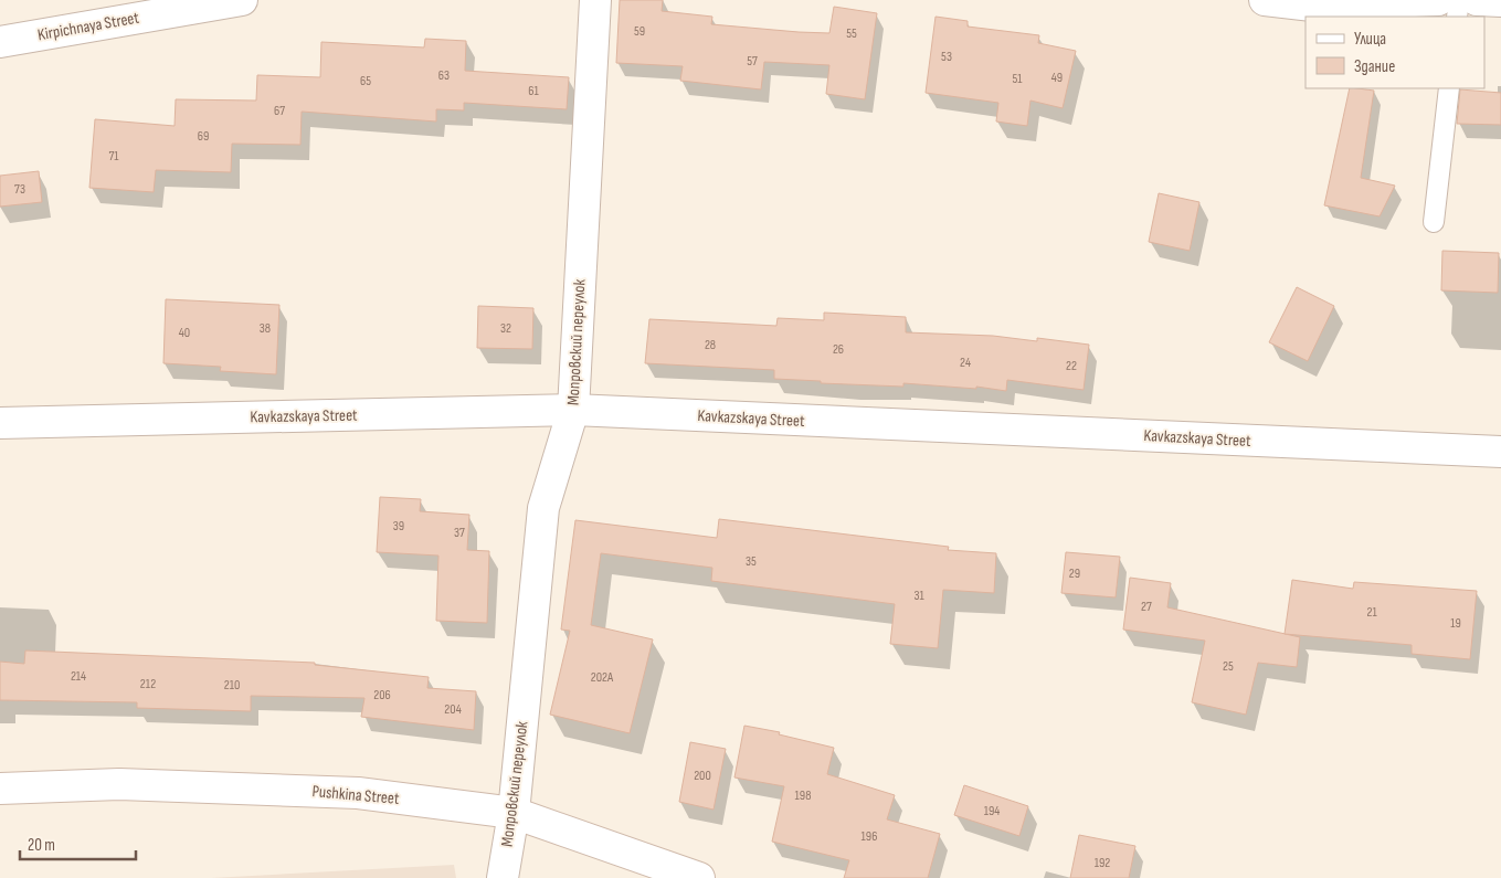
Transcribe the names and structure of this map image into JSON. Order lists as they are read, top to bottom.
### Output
{
  "streets": {
    "street": [
      "Kirpichnaya Street",
      "Мопровский переулок",
      "Kavkazskaya Street",
      "Pushkina Street"
    ]
  },
  "crossings": [
    ["Мопровский переулок", "Kavkazskaya Street"],
    ["Мопровский переулок", "Pushkina Street"]
  ],
  "house_numbers": [
    "59",
    "55",
    "53",
    "57",
    "63",
    "49",
    "51",
    "65",
    "61",
    "67",
    "69",
    "71",
    "73",
    "38",
    "32",
    "40",
    "28",
    "26",
    "24",
    "22",
    "39",
    "37",
    "35",
    "29",
    "31",
    "27",
    "21",
    "19",
    "25",
    "214",
    "202А",
    "212",
    "210",
    "206",
    "204",
    "200",
    "198",
    "194",
    "196",
    "192"
  ],
  "legend": ["Улица", "Здание"],
  "scale_bar": "20 m"
}
